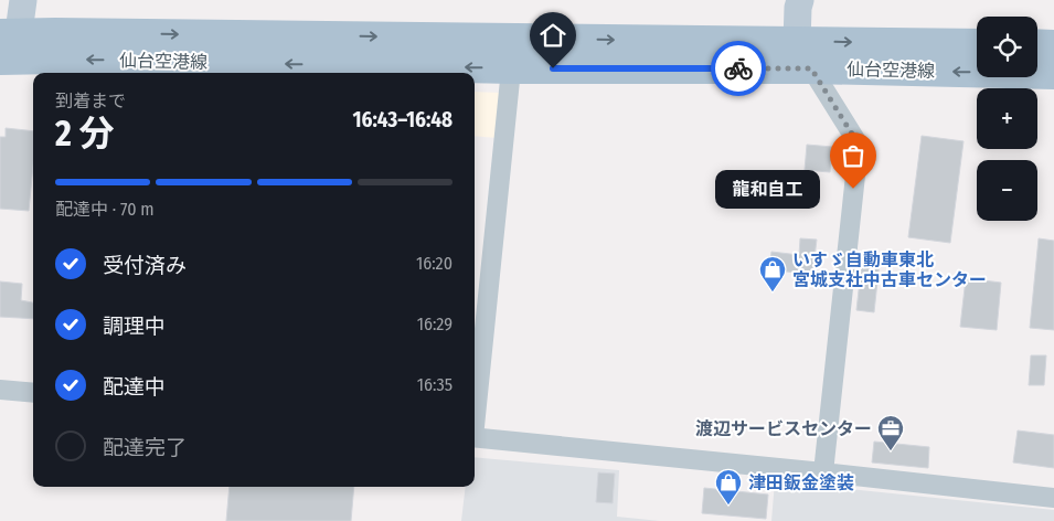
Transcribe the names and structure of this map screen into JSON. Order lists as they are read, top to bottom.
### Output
{
  "streets": {
    "main road": ["仙台空港線"]
  },
  "places": {
    "other": ["龍和自工"],
    "shop": ["いすゞ自動車東北 宮城支社中古車センター", "津田鈑金塗装"],
    "office": ["渡辺サービスセンター"]
  },
  "page": {
    "map_buttons": ["+", "−"],
    "heading": ["2 分", "到着まで", "16:43–16:48"],
    "bar": "配達中 · 70 m",
    "bubble": "龍和自工",
    "list": [
      ["受付済み", "16:20"],
      ["調理中", "16:29"],
      ["配達中", "16:35"],
      "配達完了"
    ]
  }
}
